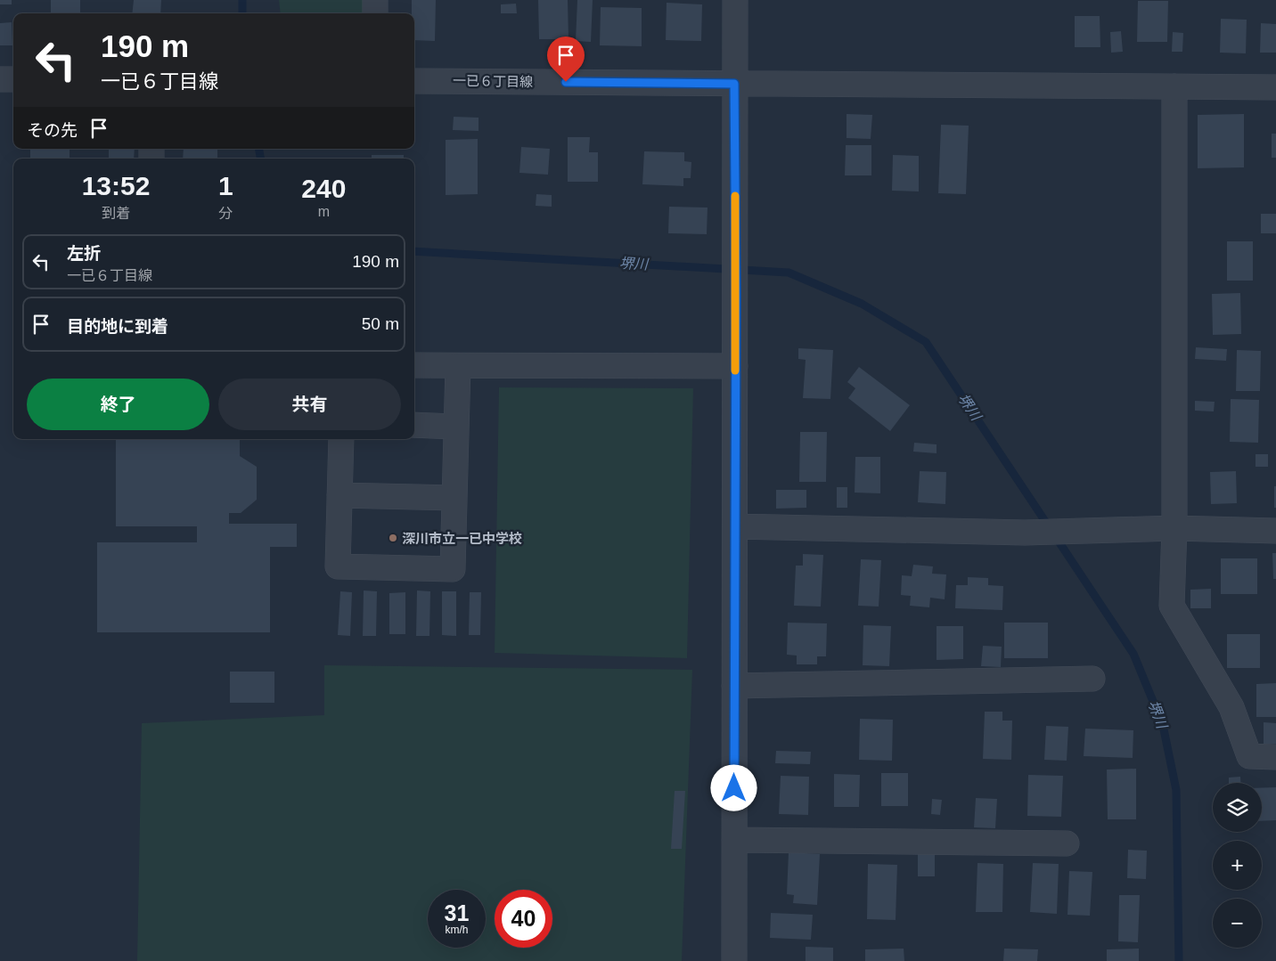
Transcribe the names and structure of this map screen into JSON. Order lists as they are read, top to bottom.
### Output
{
  "streets": {
    "street": ["一已６丁目線"]
  },
  "water": ["堺川"],
  "places": ["深川市立一已中学校"],
  "page": {
    "turn": ["190 m", "一已６丁目線"],
    "then": "その先",
    "eta": [
      "13:52",
      "到着",
      "1",
      "分",
      "240",
      "m"
    ],
    "list": [
      {
        "name": "左折",
        "note": "一已６丁目線",
        "value": "190 m"
      },
      {
        "name": "目的地に到着",
        "value": "50 m"
      }
    ],
    "buttons": ["終了", "共有"],
    "map_buttons": ["+", "−"],
    "speed": "31 km/h",
    "limit": "40"
  }
}
